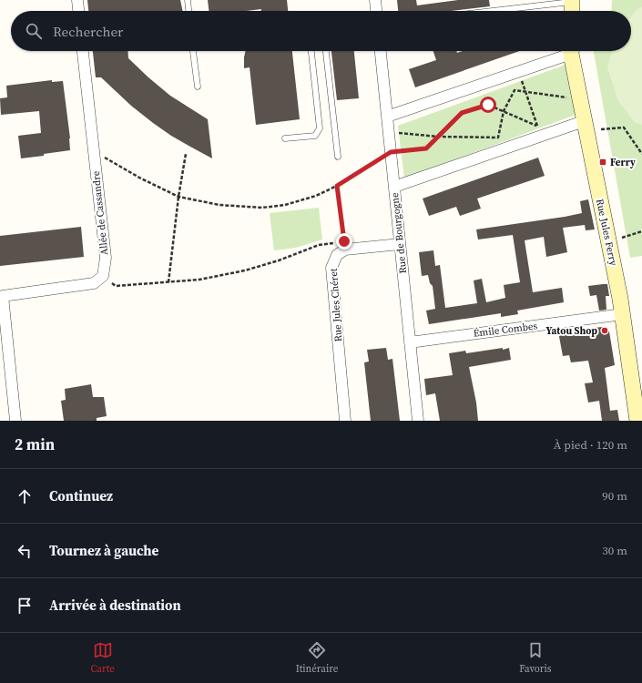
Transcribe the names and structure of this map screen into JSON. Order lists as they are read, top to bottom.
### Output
{
  "streets": {
    "street": [
      "Allée de Cassandre",
      "Rue Jules Ferry",
      "Rue de Bourgogne",
      "Rue Jules Chéret",
      "Émile Combes"
    ]
  },
  "crossings": [
    ["Rue Jules Ferry", "Émile Combes"],
    ["Rue de Bourgogne", "Rue Jules Chéret"],
    ["Rue de Bourgogne", "Émile Combes"]
  ],
  "places": {
    "transit": ["Ferry"],
    "other": ["Yatou Shop"]
  },
  "page": {
    "search": "Rechercher",
    "heading": ["2 min", "À pied · 120 m"],
    "list": [
      ["Continuez", "90 m"],
      ["Tournez à gauche", "30 m"],
      "Arrivée à destination"
    ],
    "nav": ["Carte", "Itinéraire", "Favoris"]
  }
}
